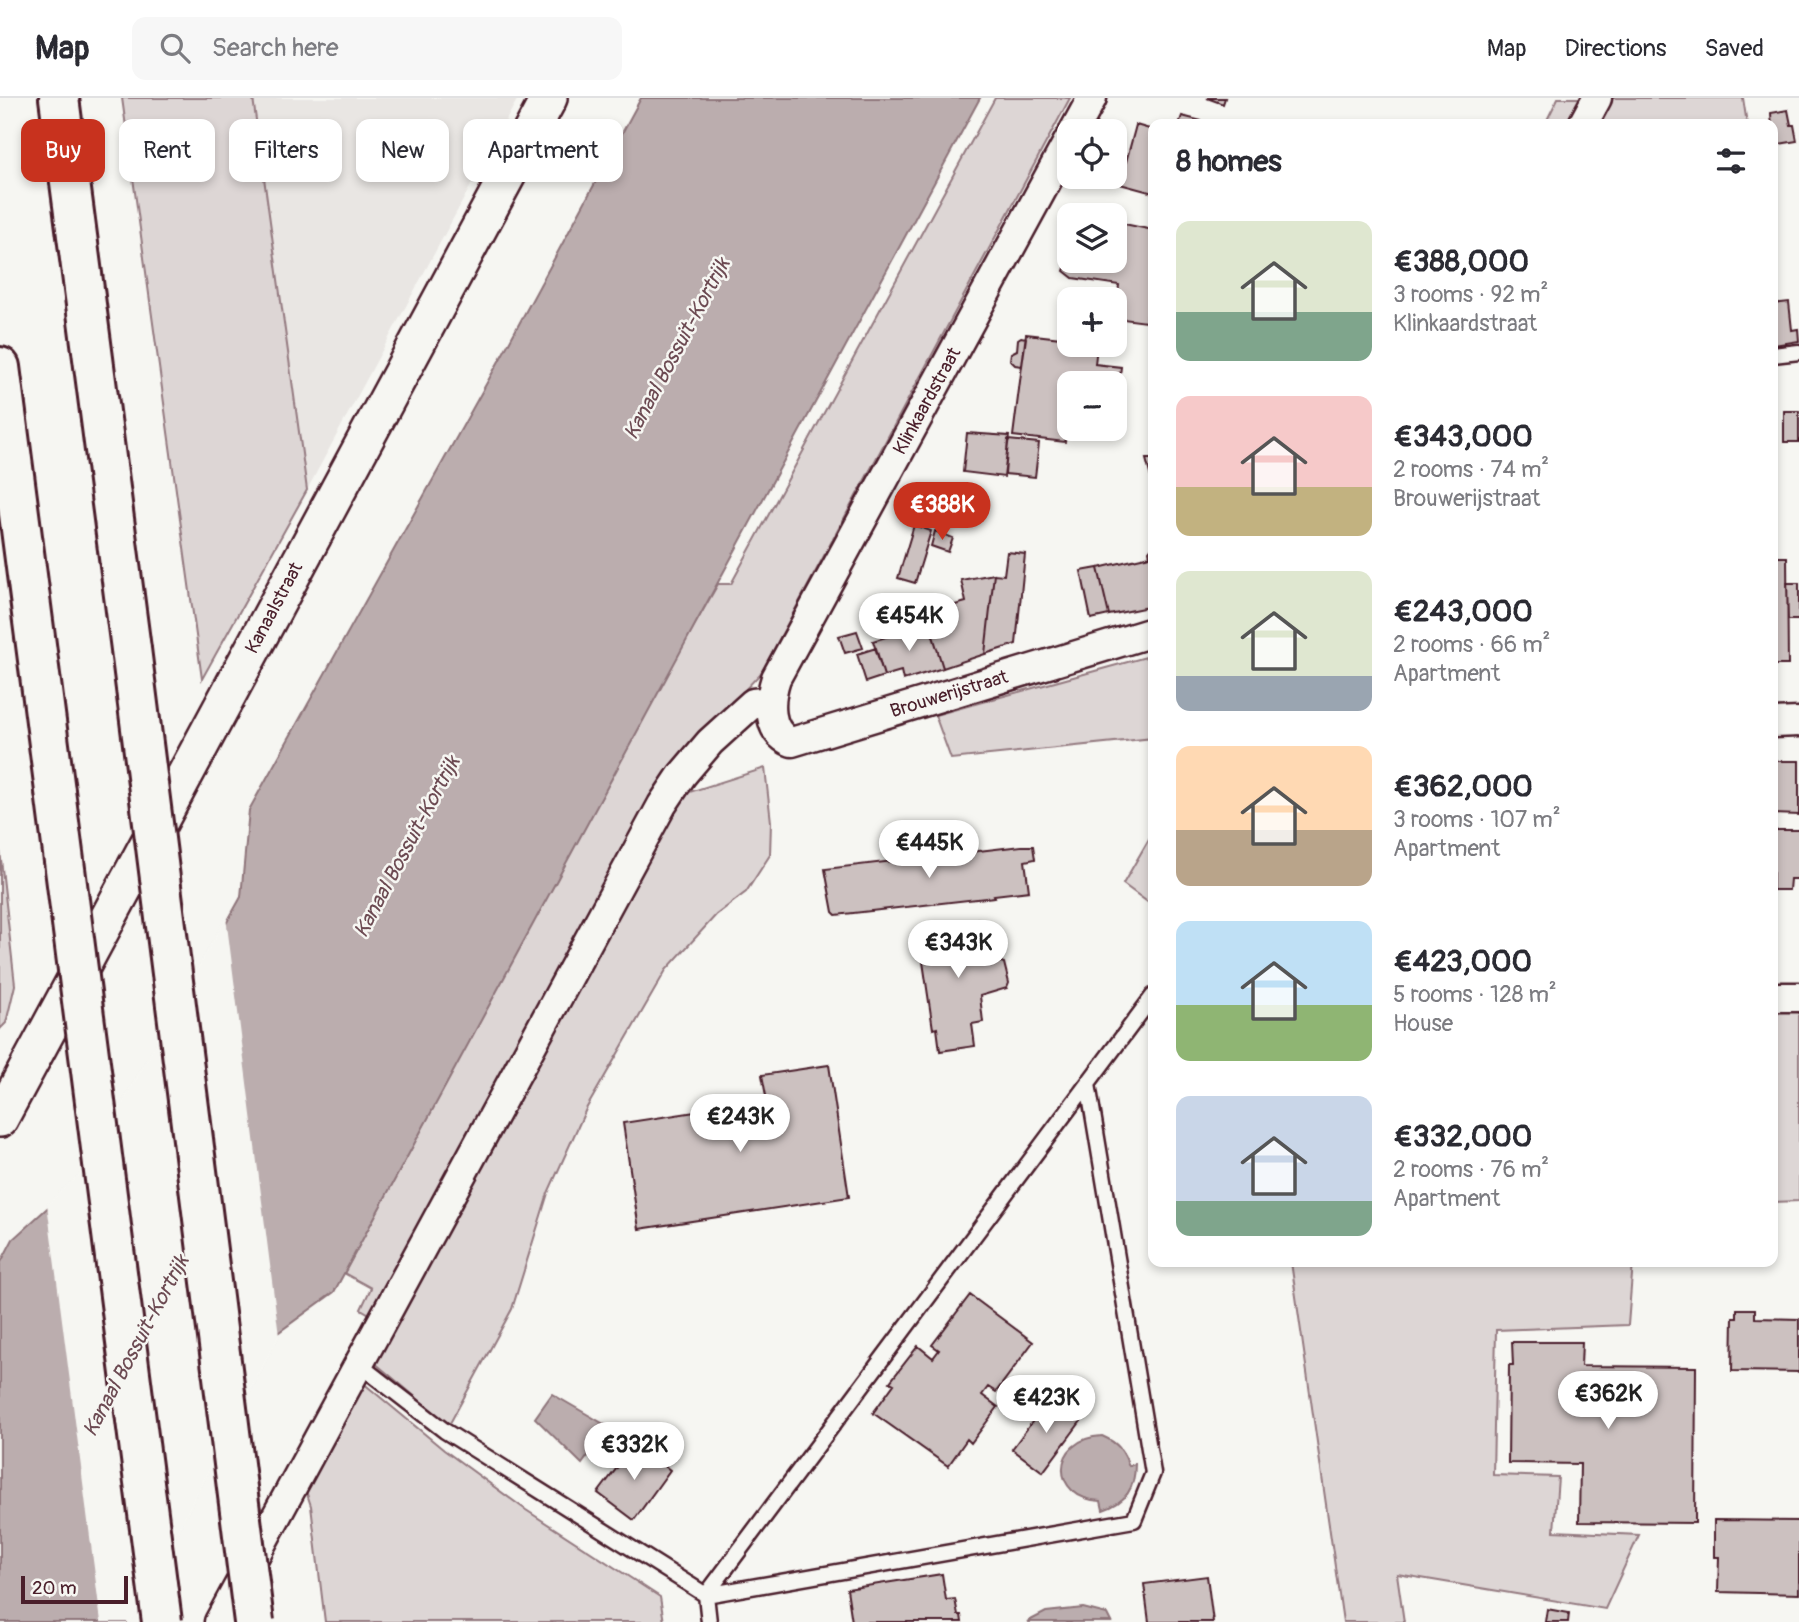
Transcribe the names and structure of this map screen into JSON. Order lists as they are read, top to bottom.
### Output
{
  "streets": {
    "street": ["Klinkaardstraat", "Kanaalstraat", "Brouwerijstraat"]
  },
  "crossings": [
    ["Klinkaardstraat", "Brouwerijstraat"]
  ],
  "water": ["Kanaal Bossuit-Kortrijk"],
  "scale_bar": "20 m",
  "page": {
    "header": "Map",
    "search": "Search here",
    "nav": ["Map", "Directions", "Saved"],
    "map_buttons": ["+", "−"],
    "chip": [
      "Buy",
      "Rent",
      "Filters",
      "New",
      "Apartment"
    ],
    "heading": "8 homes",
    "list": [
      {
        "name": "€388,000",
        "note": "3 rooms · 92 m² · Klinkaardstraat"
      },
      {
        "name": "€343,000",
        "note": "2 rooms · 74 m² · Brouwerijstraat"
      },
      {
        "name": "€243,000",
        "note": "2 rooms · 66 m² · Apartment"
      },
      {
        "name": "€362,000",
        "note": "3 rooms · 107 m² · Apartment"
      },
      {
        "name": "€423,000",
        "note": "5 rooms · 128 m² · House"
      },
      {
        "name": "€332,000",
        "note": "2 rooms · 76 m² · Apartment"
      }
    ],
    "price": [
      "€388K",
      "€454K",
      "€445K",
      "€343K",
      "€243K",
      "€362K",
      "€423K",
      "€332K"
    ],
    "scale": "20 m"
  }
}
